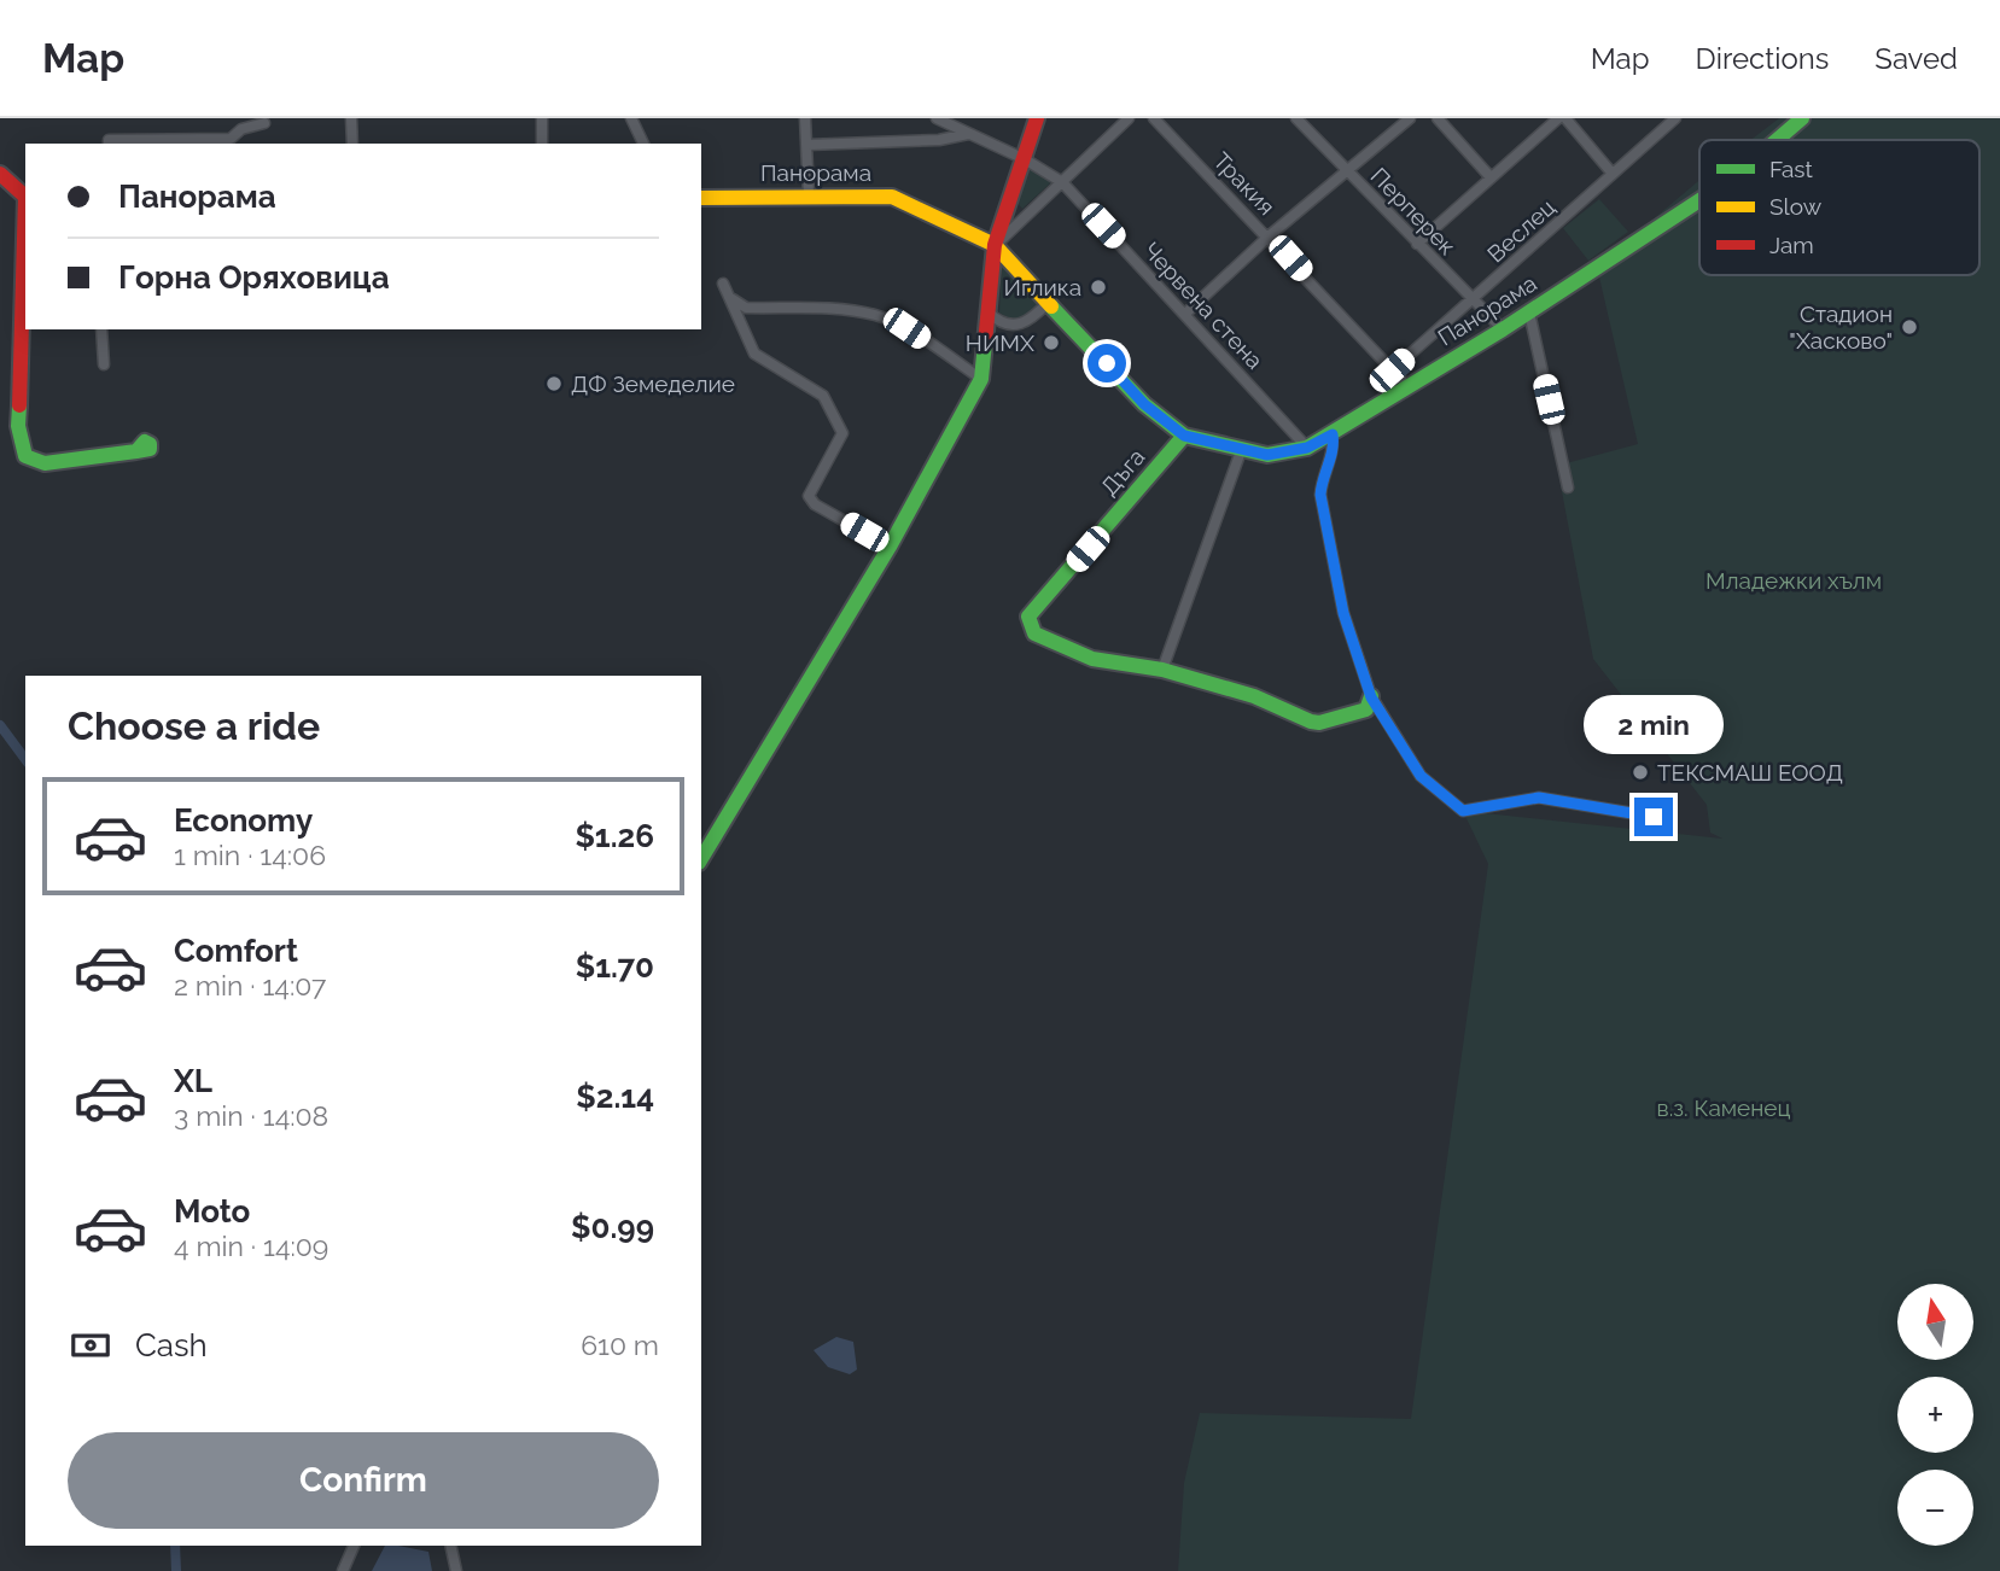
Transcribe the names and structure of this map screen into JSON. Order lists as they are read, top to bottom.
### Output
{
  "streets": {
    "street": [
      "Панорама",
      "Тракия",
      "Перперек",
      "Веслец",
      "Червена стена",
      "Дъга"
    ]
  },
  "crossings": [
    ["Панорама", "Тракия"],
    ["Панорама", "Перперек"],
    ["Панорама", "Червена стена"],
    ["Панорама", "Дъга"],
    ["Тракия", "Веслец"],
    ["Перперек", "Веслец"]
  ],
  "parks": ["Младежки хълм", "в.з. Каменец"],
  "places": [
    "Иглика",
    "Стадион \"Хасково\"",
    "НИМХ",
    "ДФ Земеделие",
    "ТЕКСМАШ ЕООД"
  ],
  "legend": ["Fast", "Slow", "Jam"],
  "north": "top",
  "page": {
    "header": "Map",
    "nav": ["Map", "Directions", "Saved"],
    "banner": ["Панорама", "Горна Оряховица"],
    "heading": "Choose a ride",
    "bubble": "2 min",
    "list": [
      {
        "name": "Economy",
        "note": "1 min · 14:06",
        "value": "$1.26"
      },
      {
        "name": "Comfort",
        "note": "2 min · 14:07",
        "value": "$1.70"
      },
      {
        "name": "XL",
        "note": "3 min · 14:08",
        "value": "$2.14"
      },
      {
        "name": "Moto",
        "note": "4 min · 14:09",
        "value": "$0.99"
      }
    ],
    "map_buttons": ["+", "−"],
    "pay": ["Cash", "610 m"],
    "buttons": "Confirm"
  }
}
